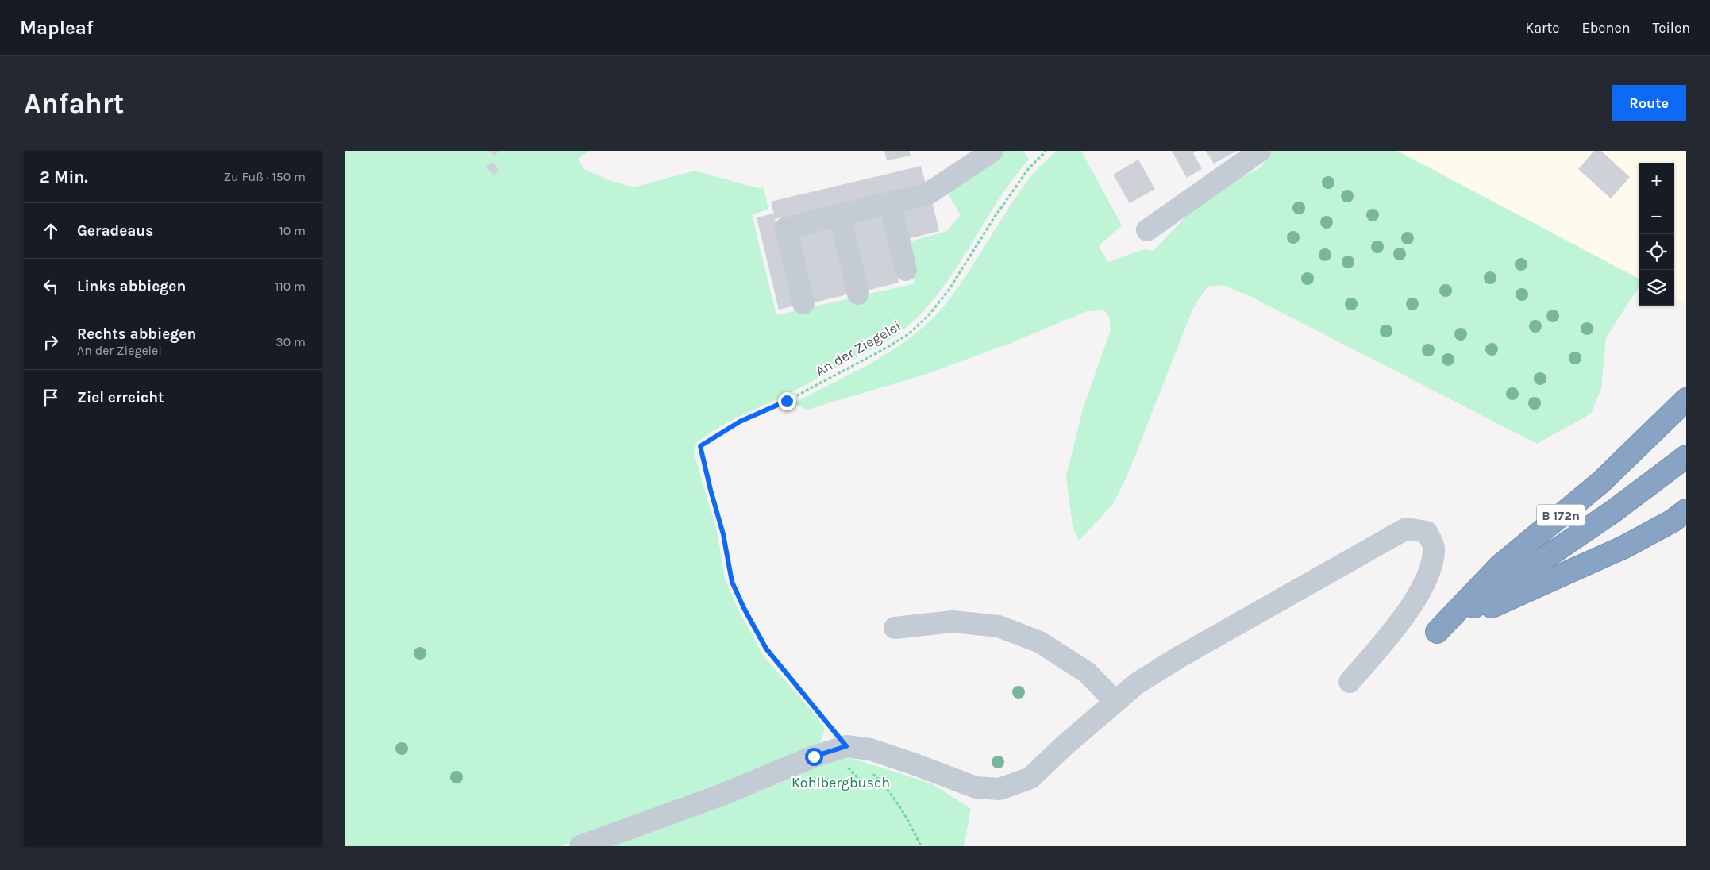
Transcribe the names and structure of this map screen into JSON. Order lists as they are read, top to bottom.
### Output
{
  "streets": {
    "highway": ["B 172n"],
    "path": ["An der Ziegelei"]
  },
  "parks": ["Kohlbergbusch"],
  "page": {
    "header": "Mapleaf",
    "nav": ["Karte", "Ebenen", "Teilen"],
    "buttons": "Route",
    "title": "Anfahrt",
    "heading": ["2 Min.", "Zu Fuß · 150 m"],
    "map_buttons": ["+", "−"],
    "list": [
      ["Geradeaus", "10 m"],
      ["Links abbiegen", "110 m"],
      ["Rechts abbiegen", "An der Ziegelei", "30 m"],
      "Ziel erreicht"
    ]
  }
}
